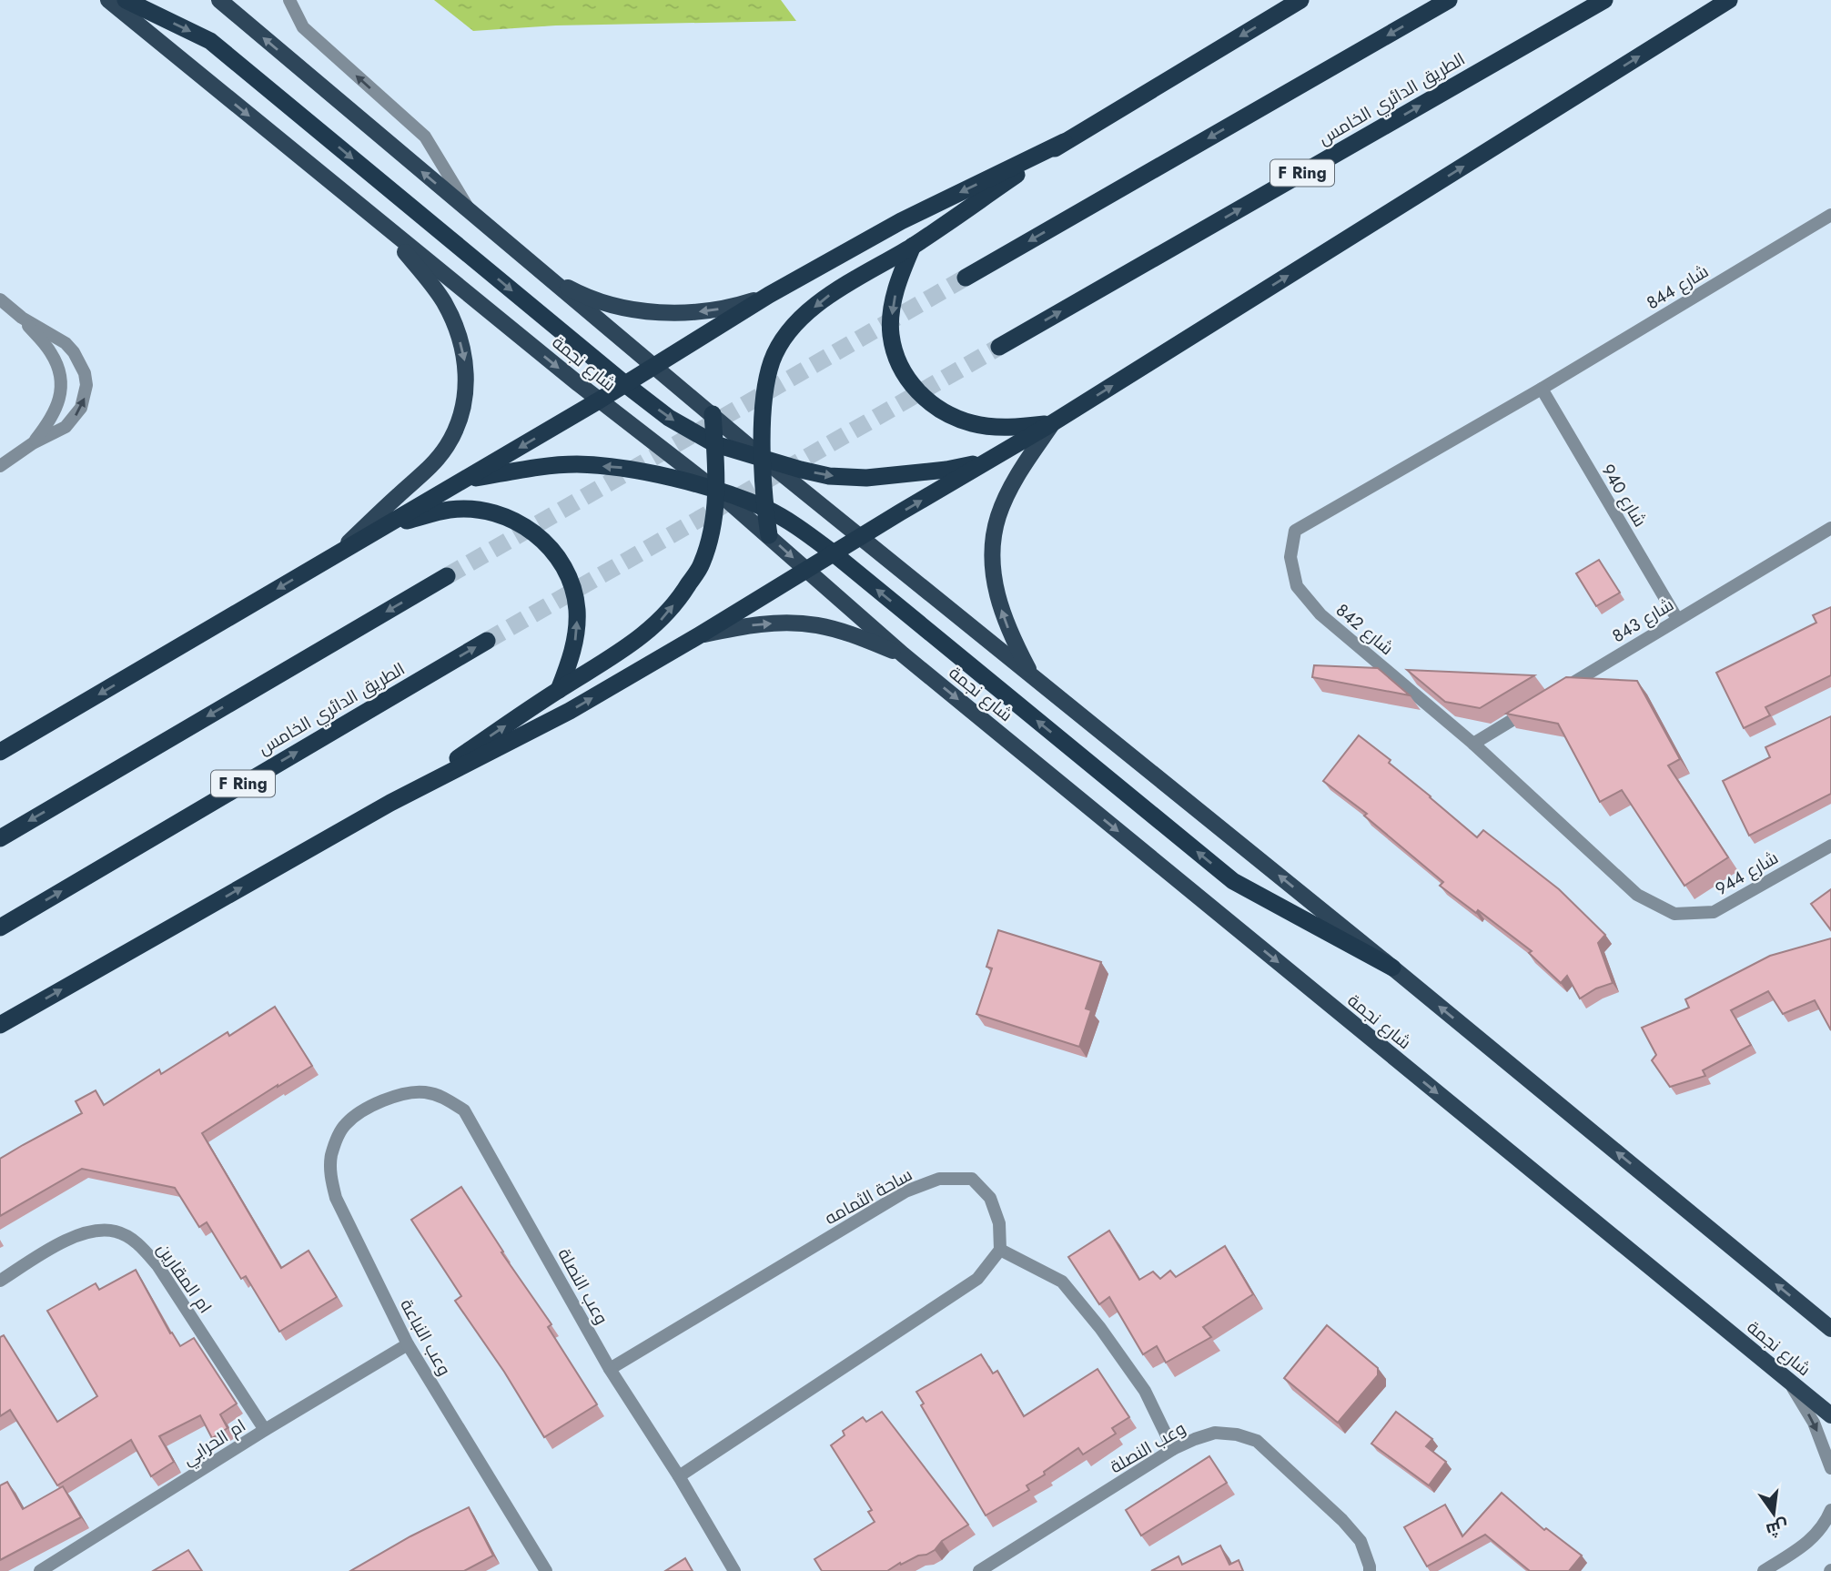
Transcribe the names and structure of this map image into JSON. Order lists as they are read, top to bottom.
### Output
{
  "streets": {
    "highway": ["الطريق الدائري الخامس", "F Ring"],
    "main road": ["شارع نجمة"],
    "street": [
      "شارع 844",
      "شارع 940",
      "شارع 843",
      "شارع 842",
      "شارع 944",
      "ساحة الثمامه",
      "ام المقارين",
      "وعب النصلة",
      "وعب النباعة",
      "ام الحرابي"
    ]
  },
  "crossings": [
    ["شارع 844", "شارع 940"],
    ["شارع 844", "شارع 842"],
    ["شارع 940", "شارع 843"],
    ["شارع 940", "شارع 842"],
    ["شارع 842", "شارع 944"],
    ["ساحة الثمامه", "وعب النصلة"],
    ["ام المقارين", "ام الحرابي"],
    ["وعب النصلة", "وعب النباعة"],
    ["وعب النباعة", "ام الحرابي"]
  ],
  "north": "bottom"
}
